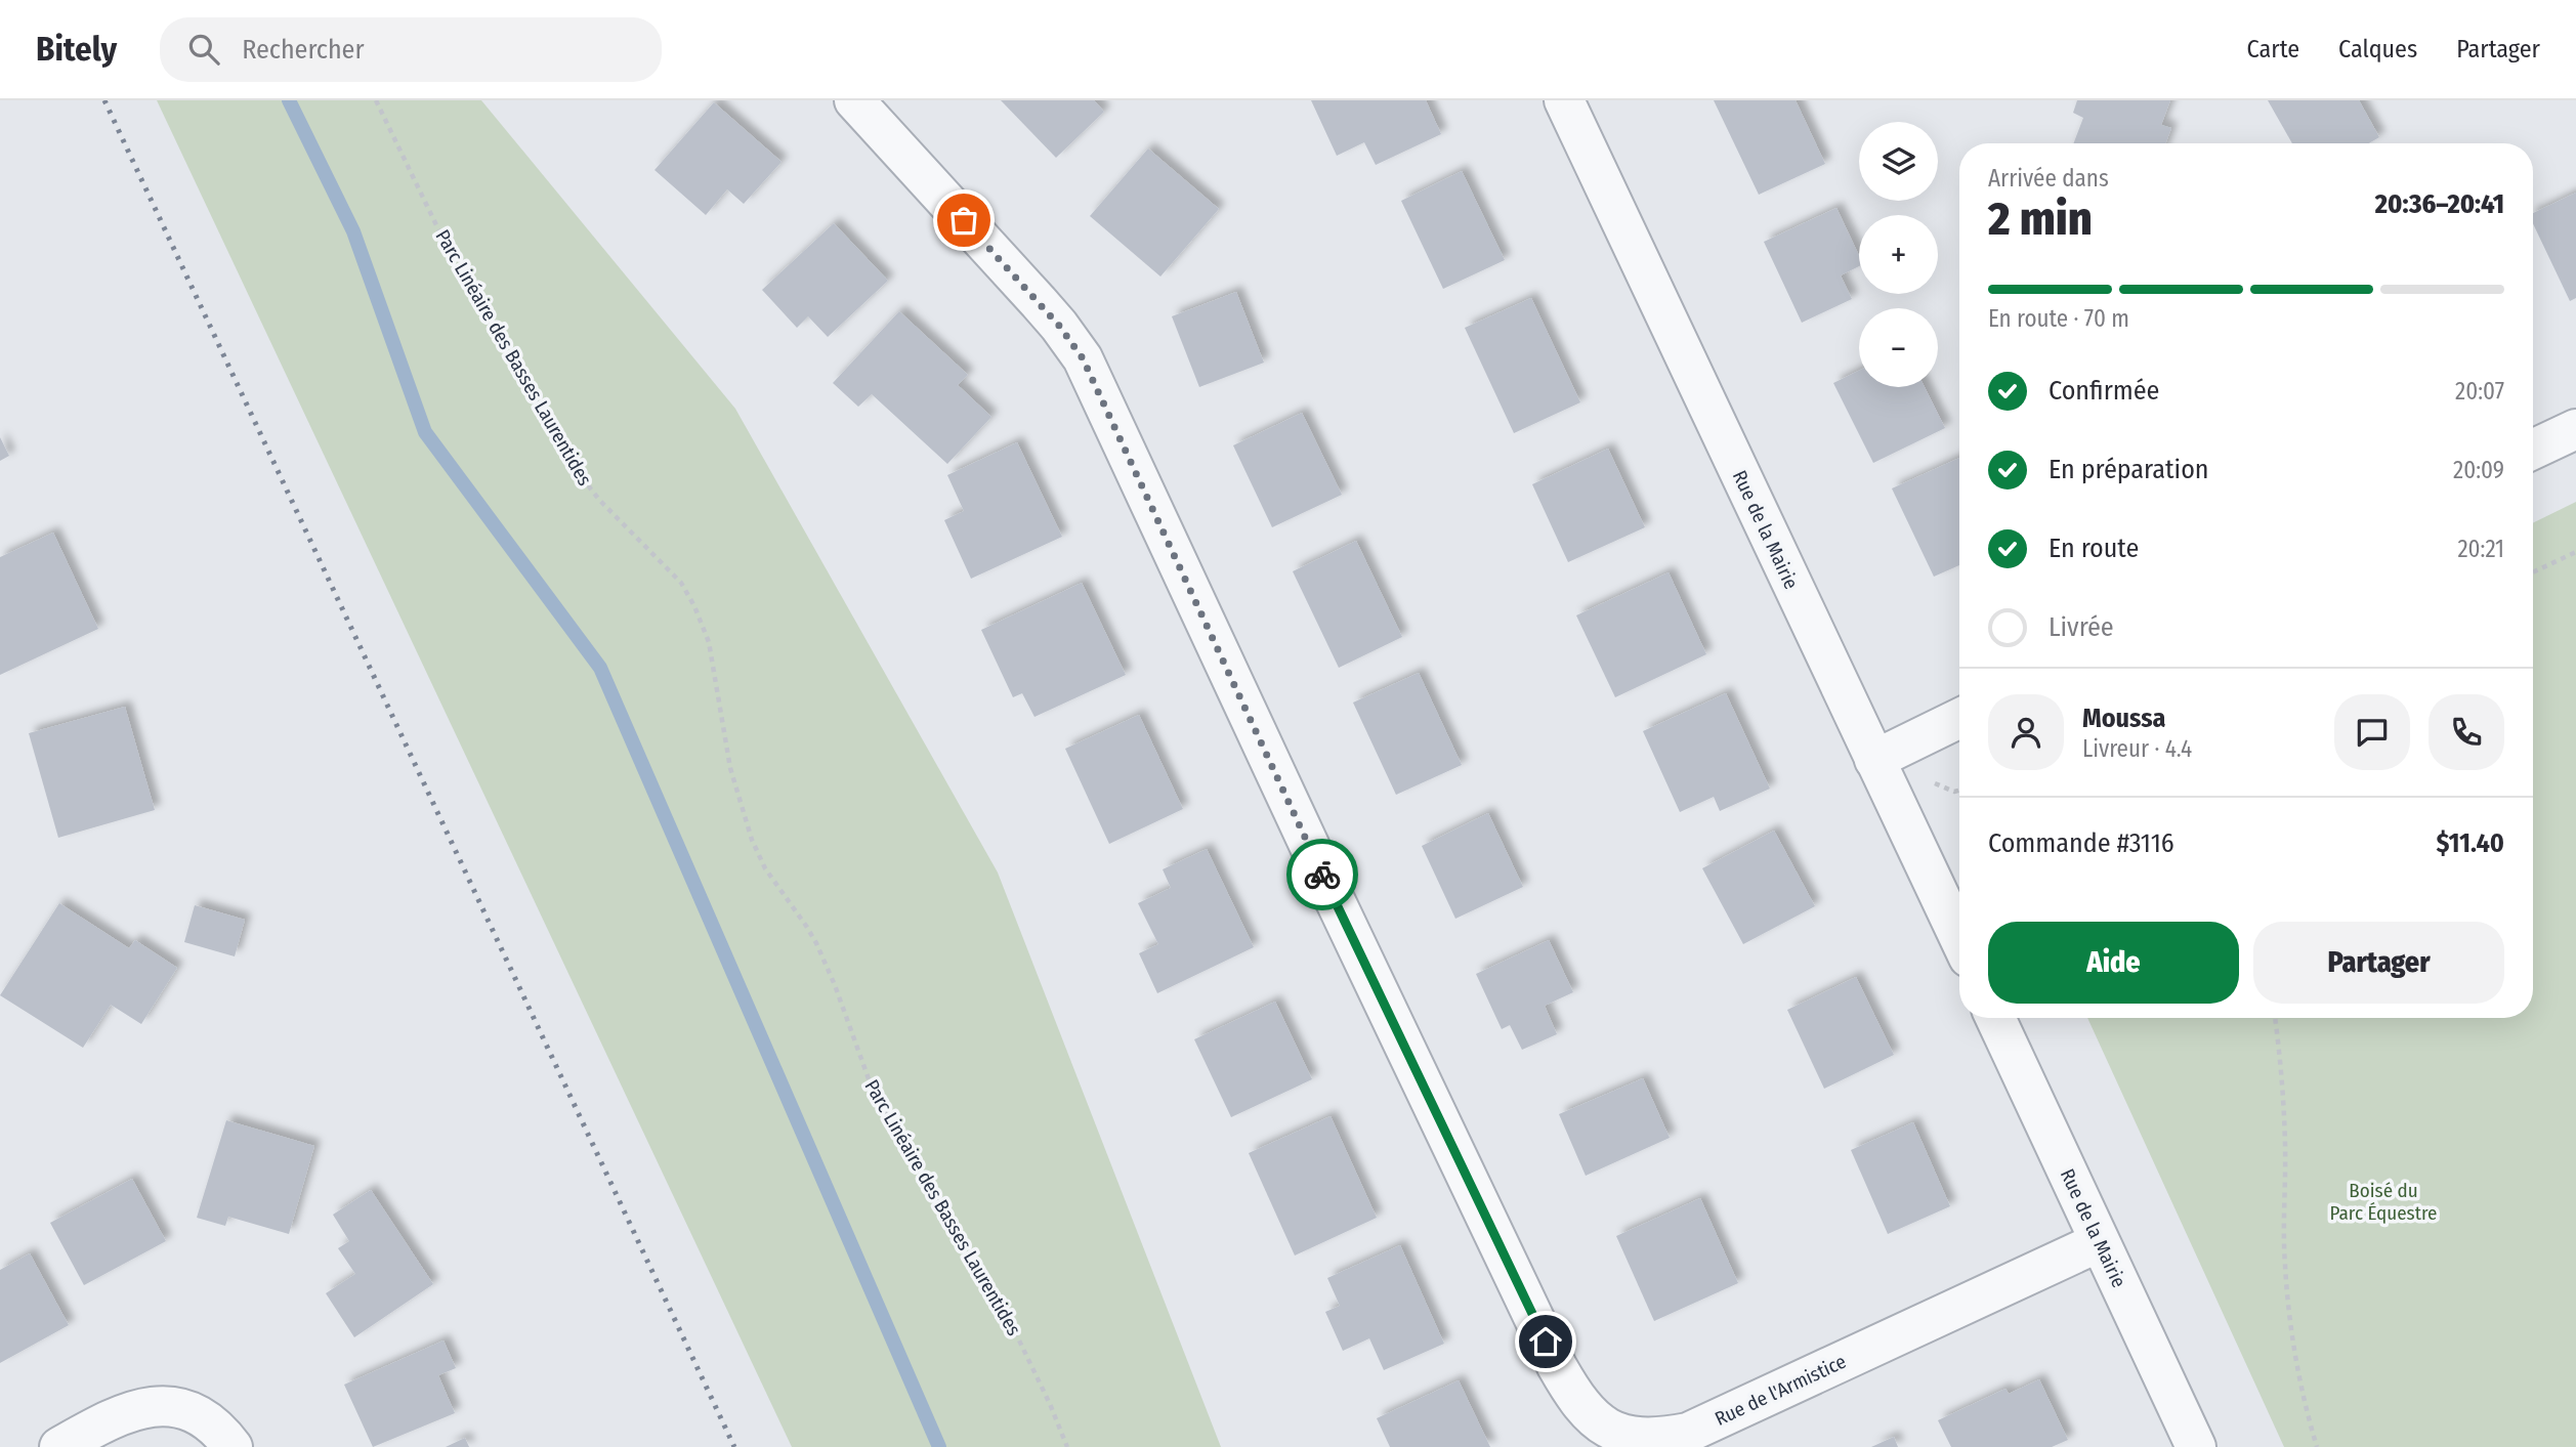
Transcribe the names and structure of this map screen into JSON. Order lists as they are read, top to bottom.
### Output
{
  "streets": {
    "street": ["Rue de la Mairie", "Rue de l'Armistice"],
    "path": ["Parc Linéaire des Basses Laurentides"]
  },
  "crossings": [
    ["Rue de la Mairie", "Rue de l'Armistice"]
  ],
  "parks": ["Boisé du Parc Équestre"],
  "page": {
    "header": "Bitely",
    "search": "Rechercher",
    "nav": ["Carte", "Calques", "Partager"],
    "map_buttons": ["+", "−"],
    "heading": ["2 min", "Arrivée dans", "20:36–20:41"],
    "panel": [
      "Moussa",
      "Livreur · 4.4",
      "Commande #3116",
      "$11.40"
    ],
    "bar": "En route · 70 m",
    "list": [
      ["Confirmée", "20:07"],
      ["En préparation", "20:09"],
      ["En route", "20:21"],
      "Livrée"
    ],
    "buttons": ["Aide", "Partager"]
  }
}
